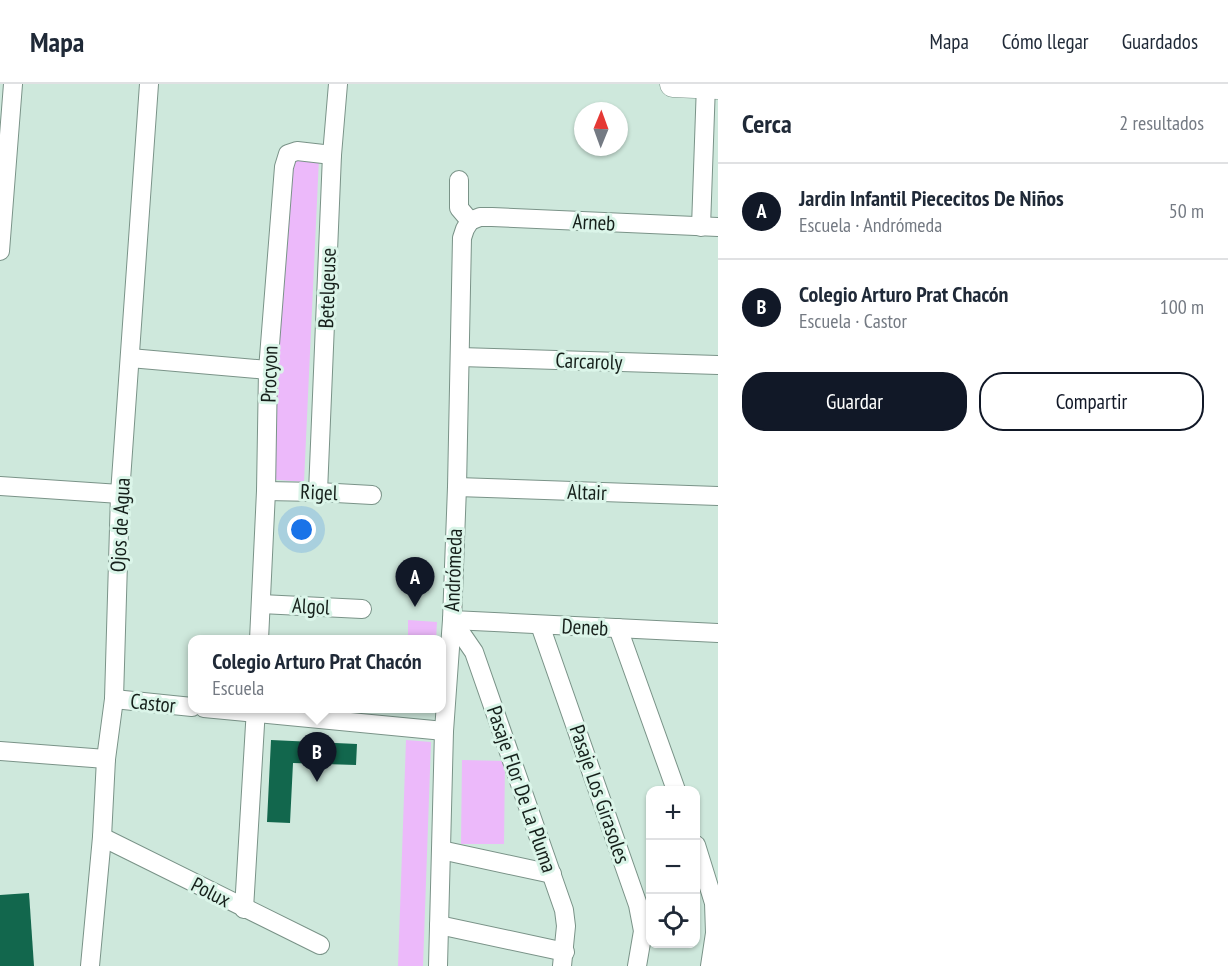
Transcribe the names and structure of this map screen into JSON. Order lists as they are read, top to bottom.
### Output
{
  "streets": {
    "street": [
      "Arneb",
      "Betelgeuse",
      "Carcaroly",
      "Procyon",
      "Rigel",
      "Altair",
      "Ojos de Agua",
      "Andrómeda",
      "Algol",
      "Deneb",
      "Castor",
      "Pasaje Flor De La Pluma",
      "Pasaje Los Girasoles",
      "Polux"
    ]
  },
  "crossings": [
    ["Arneb", "Andrómeda"],
    ["Betelgeuse", "Procyon"],
    ["Betelgeuse", "Rigel"],
    ["Carcaroly", "Andrómeda"],
    ["Procyon", "Rigel"],
    ["Procyon", "Algol"],
    ["Altair", "Andrómeda"],
    ["Ojos de Agua", "Castor"],
    ["Ojos de Agua", "Polux"],
    ["Andrómeda", "Deneb"],
    ["Andrómeda", "Castor"],
    ["Andrómeda", "Pasaje Flor De La Pluma"],
    ["Deneb", "Pasaje Flor De La Pluma"],
    ["Deneb", "Pasaje Los Girasoles"]
  ],
  "north": "top",
  "page": {
    "header": "Mapa",
    "nav": ["Mapa", "Cómo llegar", "Guardados"],
    "heading": ["Cerca", "2 resultados"],
    "list": [
      {
        "mark": "A",
        "name": "Jardin Infantil Piececitos De Niños",
        "note": "Escuela · Andrómeda",
        "value": "50 m"
      },
      {
        "mark": "B",
        "name": "Colegio Arturo Prat Chacón",
        "note": "Escuela · Castor",
        "value": "100 m"
      }
    ],
    "buttons": ["Guardar", "Compartir"],
    "pins": ["A", "B"],
    "popup": ["Colegio Arturo Prat Chacón", "Escuela"],
    "map_buttons": ["+", "−"]
  }
}
